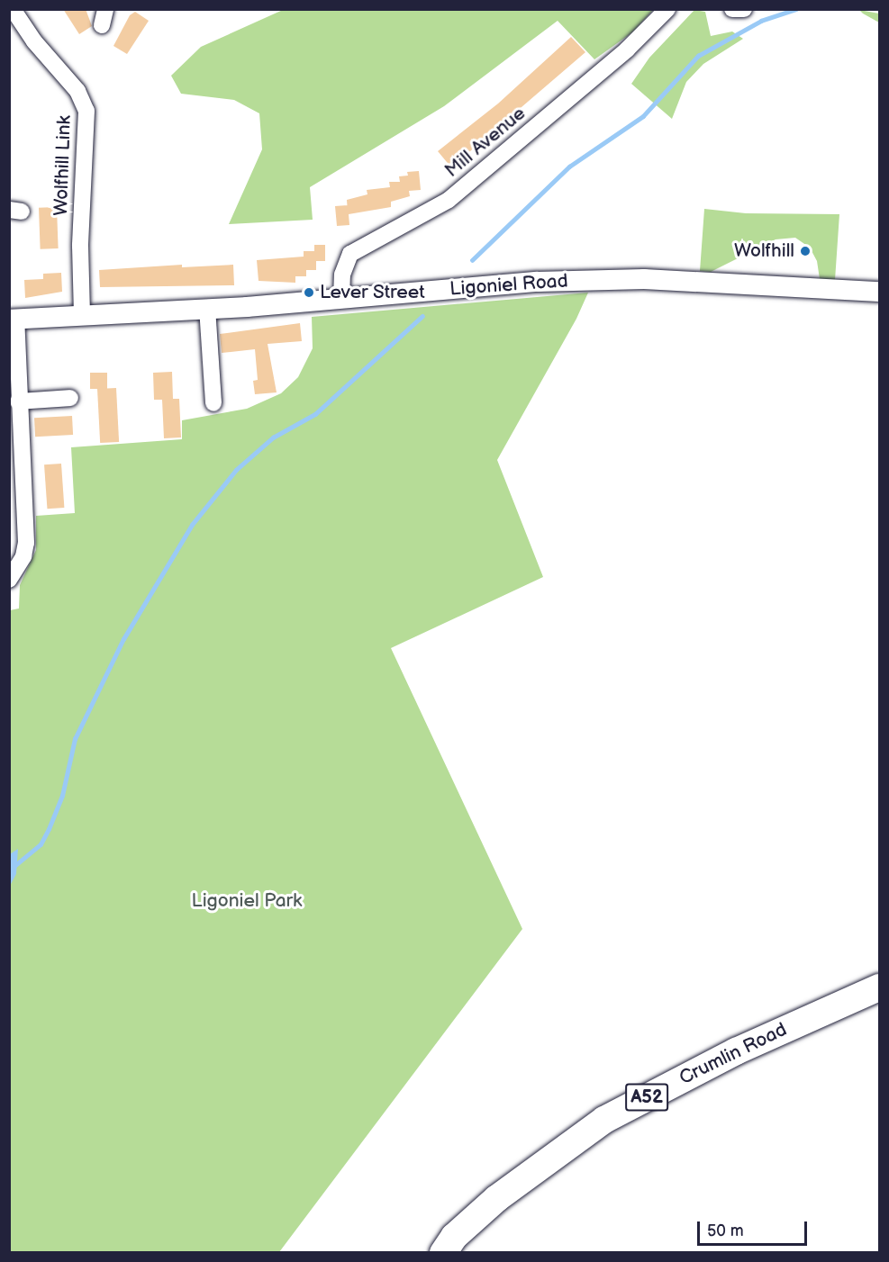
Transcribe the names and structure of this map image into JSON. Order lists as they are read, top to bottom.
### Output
{
  "streets": {
    "main road": ["Crumlin Road", "A52"],
    "street": ["Mill Avenue", "Wolfhill Link", "Ligoniel Road"]
  },
  "crossings": [
    ["Mill Avenue", "Ligoniel Road"],
    ["Wolfhill Link", "Ligoniel Road"]
  ],
  "parks": ["Ligoniel Park"],
  "places": ["Wolfhill", "Lever Street"],
  "scale_bar": "50 m"
}
